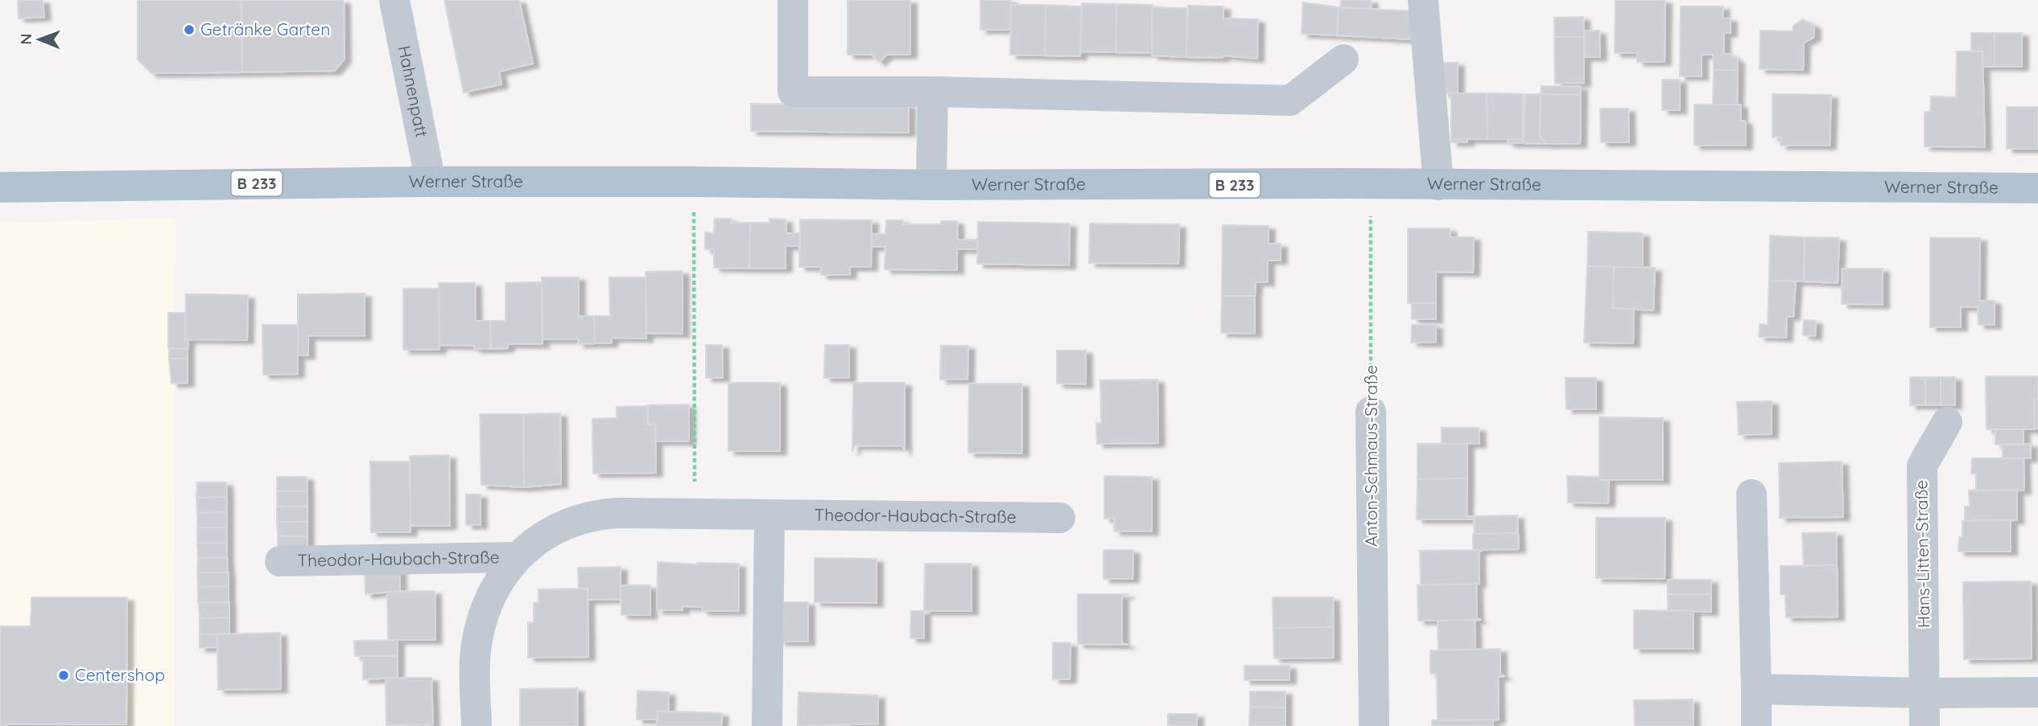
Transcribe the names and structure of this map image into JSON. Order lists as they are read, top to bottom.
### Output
{
  "streets": {
    "main road": ["Werner Straße", "B 233"],
    "street": [
      "Hahnenpatt",
      "Anton-Schmaus-Straße",
      "Theodor-Haubach-Straße",
      "Hans-Litten-Straße"
    ]
  },
  "crossings": [
    ["Hahnenpatt", "Werner Straße"],
    ["Werner Straße", "Anton-Schmaus-Straße"]
  ],
  "places": ["Getränke Garten", "Centershop"],
  "north": "left"
}
